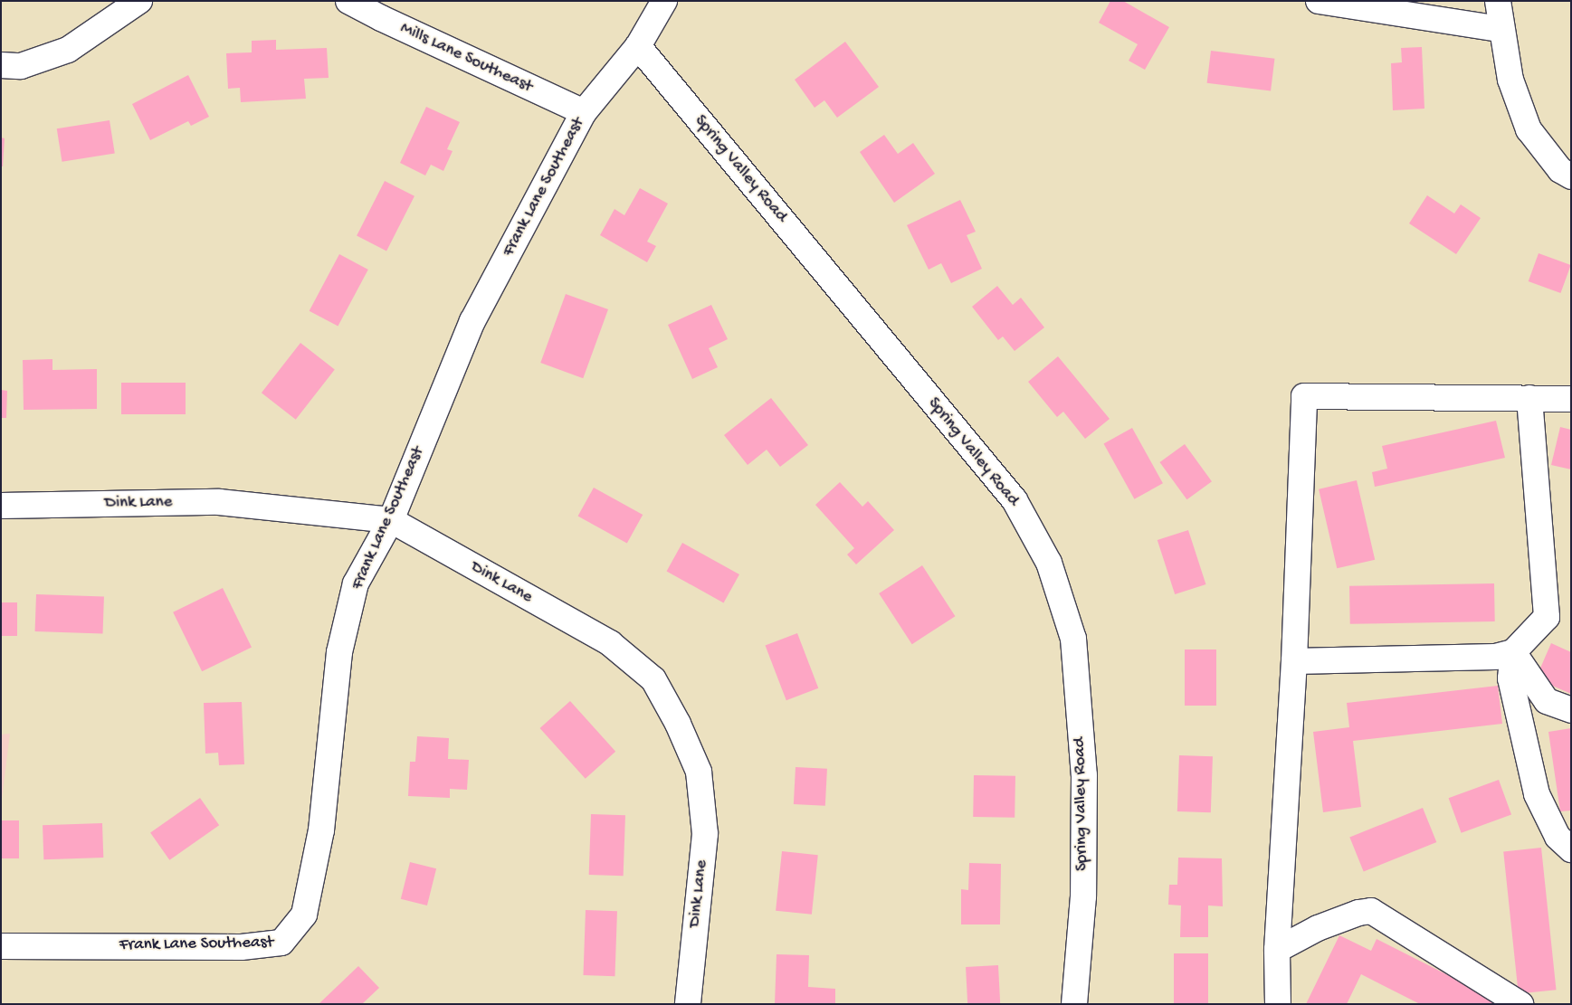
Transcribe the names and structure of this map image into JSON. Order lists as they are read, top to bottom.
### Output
{
  "streets": {
    "street": [
      "Mills Lane Southeast",
      "Spring Valley Road",
      "Frank Lane Southeast",
      "Dink Lane"
    ]
  },
  "crossings": [
    ["Mills Lane Southeast", "Frank Lane Southeast"],
    ["Spring Valley Road", "Frank Lane Southeast"],
    ["Frank Lane Southeast", "Dink Lane"]
  ]
}
